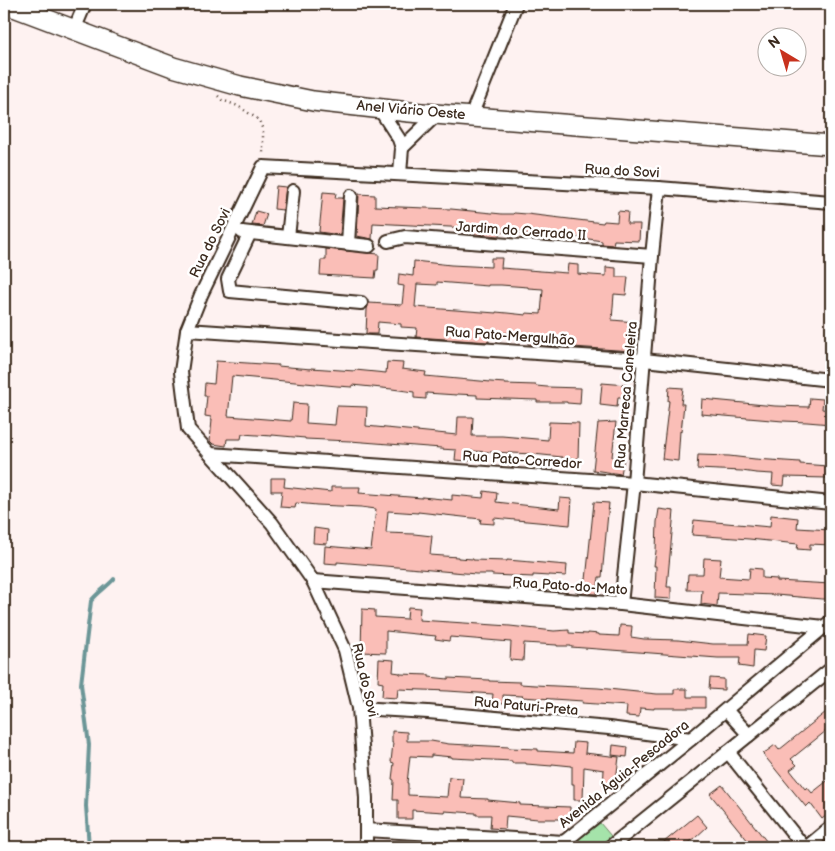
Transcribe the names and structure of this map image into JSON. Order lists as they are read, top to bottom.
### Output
{
  "streets": {
    "main road": ["Anel Viário Oeste"],
    "street": [
      "Rua do Sovi",
      "Jardim do Cerrado II",
      "Rua Pato-Mergulhão",
      "Rua Marreca Caneleira",
      "Rua Pato-Corredor",
      "Rua Pato-do-Mato",
      "Rua Paturi-Preta",
      "Avenida Águia-Pescadora"
    ]
  },
  "crossings": [
    ["Rua do Sovi", "Rua Pato-Mergulhão"],
    ["Rua do Sovi", "Rua Marreca Caneleira"],
    ["Rua do Sovi", "Rua Pato-Corredor"],
    ["Rua do Sovi", "Rua Pato-do-Mato"],
    ["Rua do Sovi", "Rua Paturi-Preta"],
    ["Rua do Sovi", "Avenida Águia-Pescadora"],
    ["Jardim do Cerrado II", "Rua Marreca Caneleira"],
    ["Rua Pato-Mergulhão", "Rua Marreca Caneleira"],
    ["Rua Marreca Caneleira", "Rua Pato-Corredor"],
    ["Rua Marreca Caneleira", "Rua Pato-do-Mato"],
    ["Rua Pato-do-Mato", "Avenida Águia-Pescadora"],
    ["Rua Paturi-Preta", "Avenida Águia-Pescadora"]
  ],
  "north": "top left"
}
